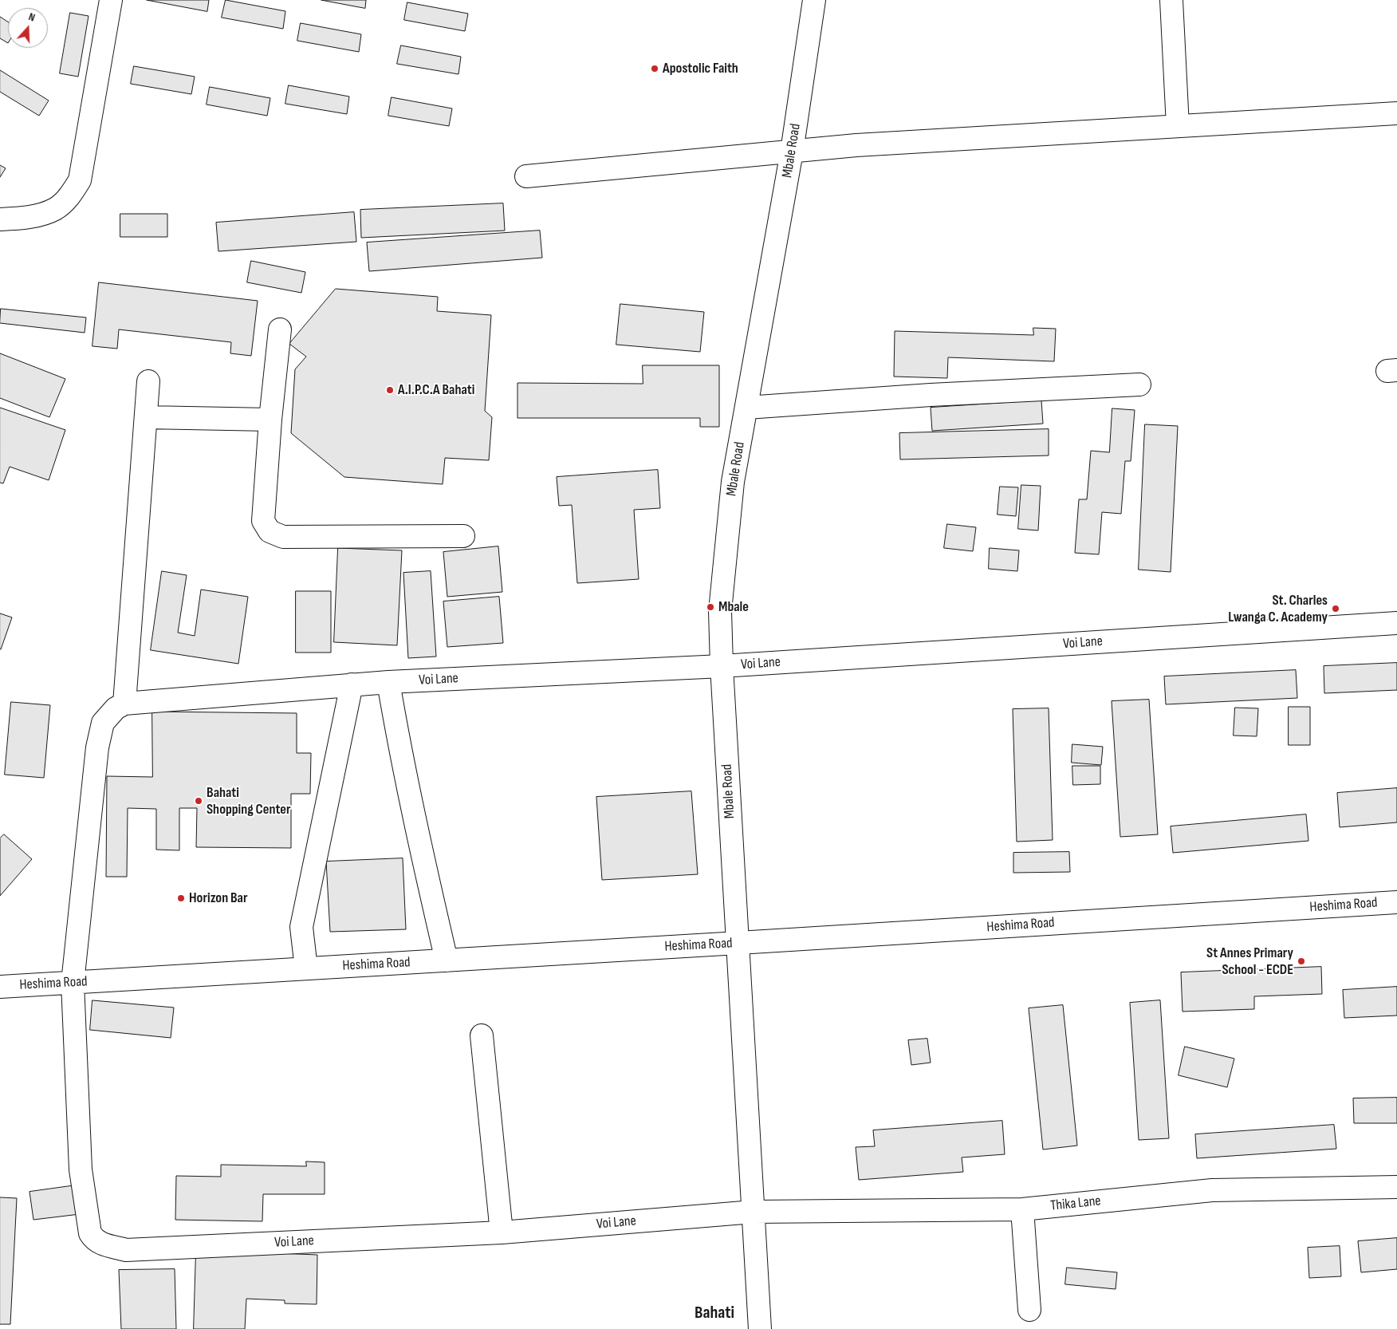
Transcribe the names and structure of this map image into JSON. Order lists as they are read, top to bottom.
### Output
{
  "streets": {
    "street": [
      "Mbale Road",
      "Voi Lane",
      "Heshima Road",
      "Thika Lane"
    ]
  },
  "crossings": [
    ["Mbale Road", "Voi Lane"],
    ["Mbale Road", "Heshima Road"],
    ["Mbale Road", "Thika Lane"],
    ["Voi Lane", "Heshima Road"],
    ["Voi Lane", "Thika Lane"]
  ],
  "districts": ["Bahati"],
  "places": [
    "Apostolic Faith",
    "A.I.P.C.A Bahati",
    "Mbale",
    "St. Charles Lwanga C. Academy",
    "Bahati Shopping Center",
    "Horizon Bar",
    "St Annes Primary School - ECDE"
  ],
  "north": "top"
}
